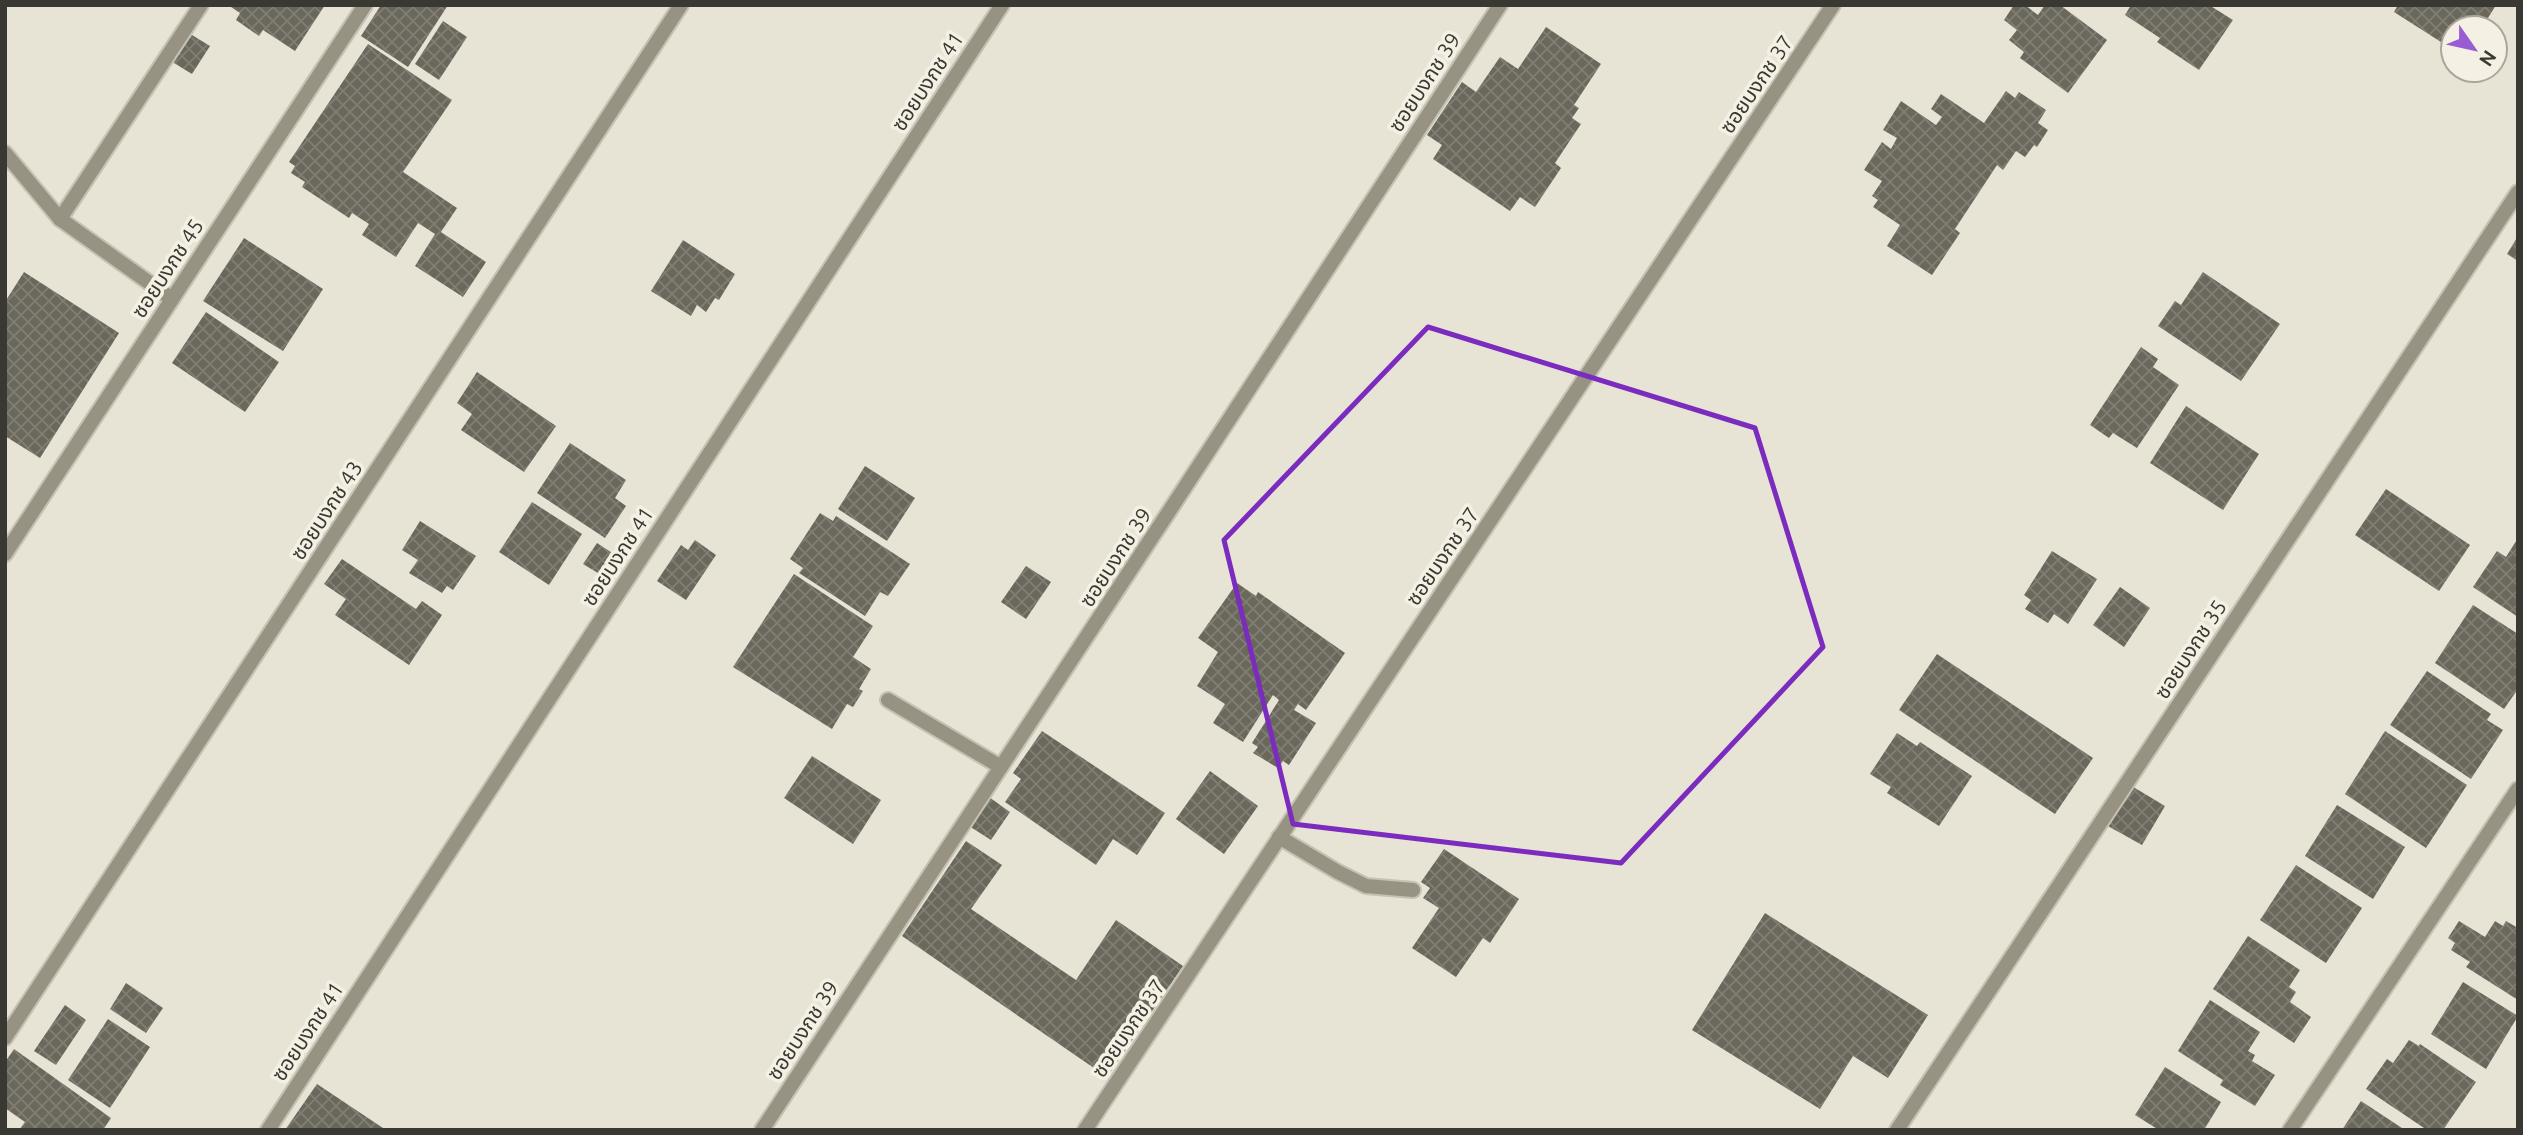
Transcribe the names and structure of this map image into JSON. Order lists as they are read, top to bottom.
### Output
{
  "streets": {
    "street": [
      "ซอยบงกช 41",
      "ซอยบงกช 39",
      "ซอยบงกช 37",
      "ซอยบงกช 45",
      "ซอยบงกช 43",
      "ซอยบงกช 35"
    ]
  },
  "north": "bottom right"
}
